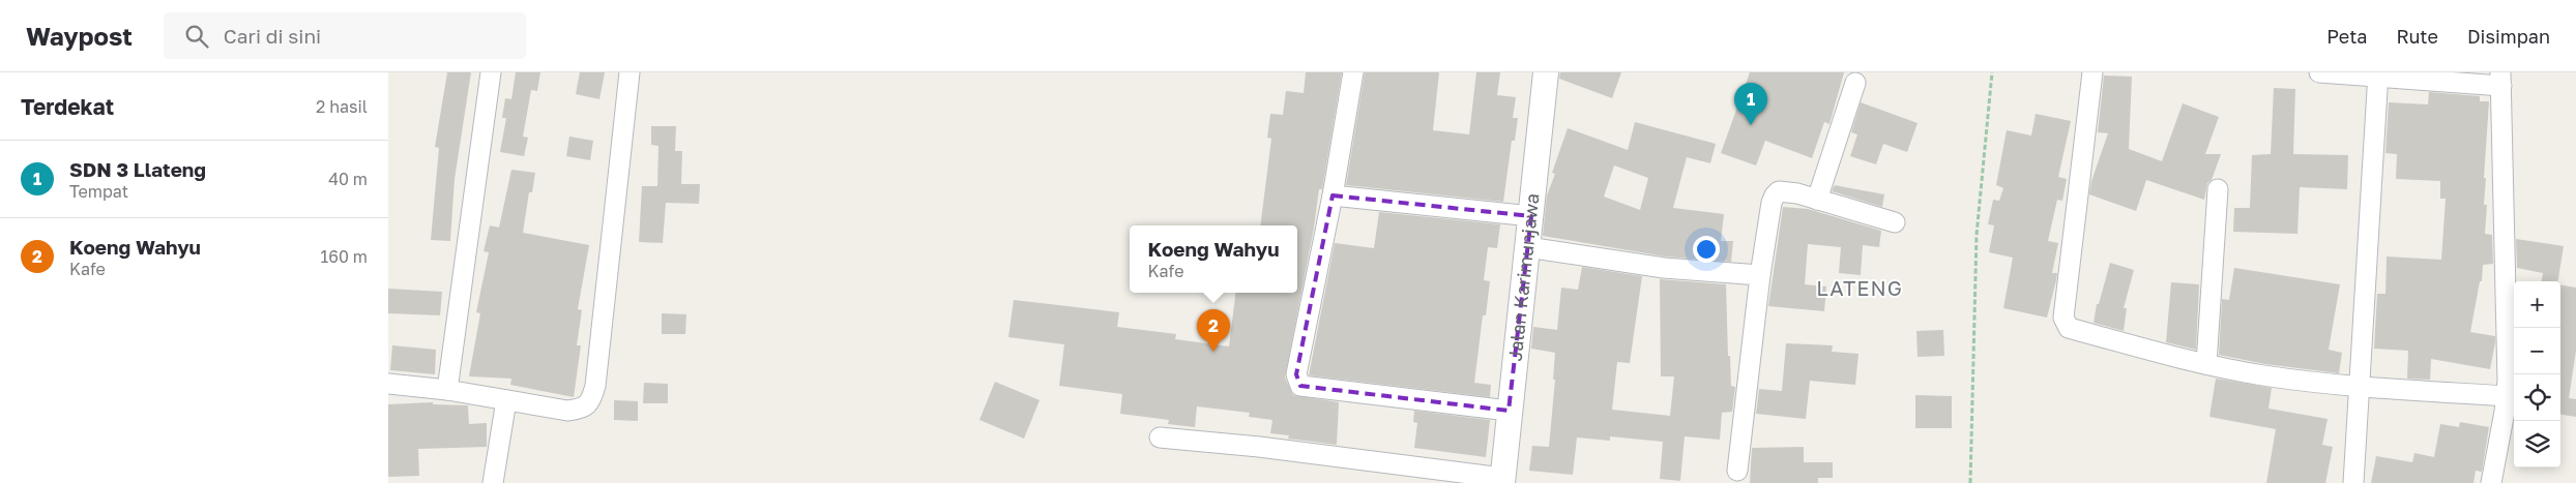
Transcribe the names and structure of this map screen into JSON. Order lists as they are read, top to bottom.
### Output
{
  "streets": {
    "street": ["Jalan Karimunjawa"]
  },
  "districts": ["LATENG"],
  "page": {
    "header": "Waypost",
    "search": "Cari di sini",
    "nav": ["Peta", "Rute", "Disimpan"],
    "heading": ["Terdekat", "2 hasil"],
    "pins": ["1", "2"],
    "list": [
      {
        "mark": "1",
        "name": "SDN 3 Llateng",
        "note": "Tempat",
        "value": "40 m"
      },
      {
        "mark": "2",
        "name": "Koeng Wahyu",
        "note": "Kafe",
        "value": "160 m"
      }
    ],
    "popup": ["Koeng Wahyu", "Kafe"],
    "map_buttons": ["+", "−"]
  }
}
